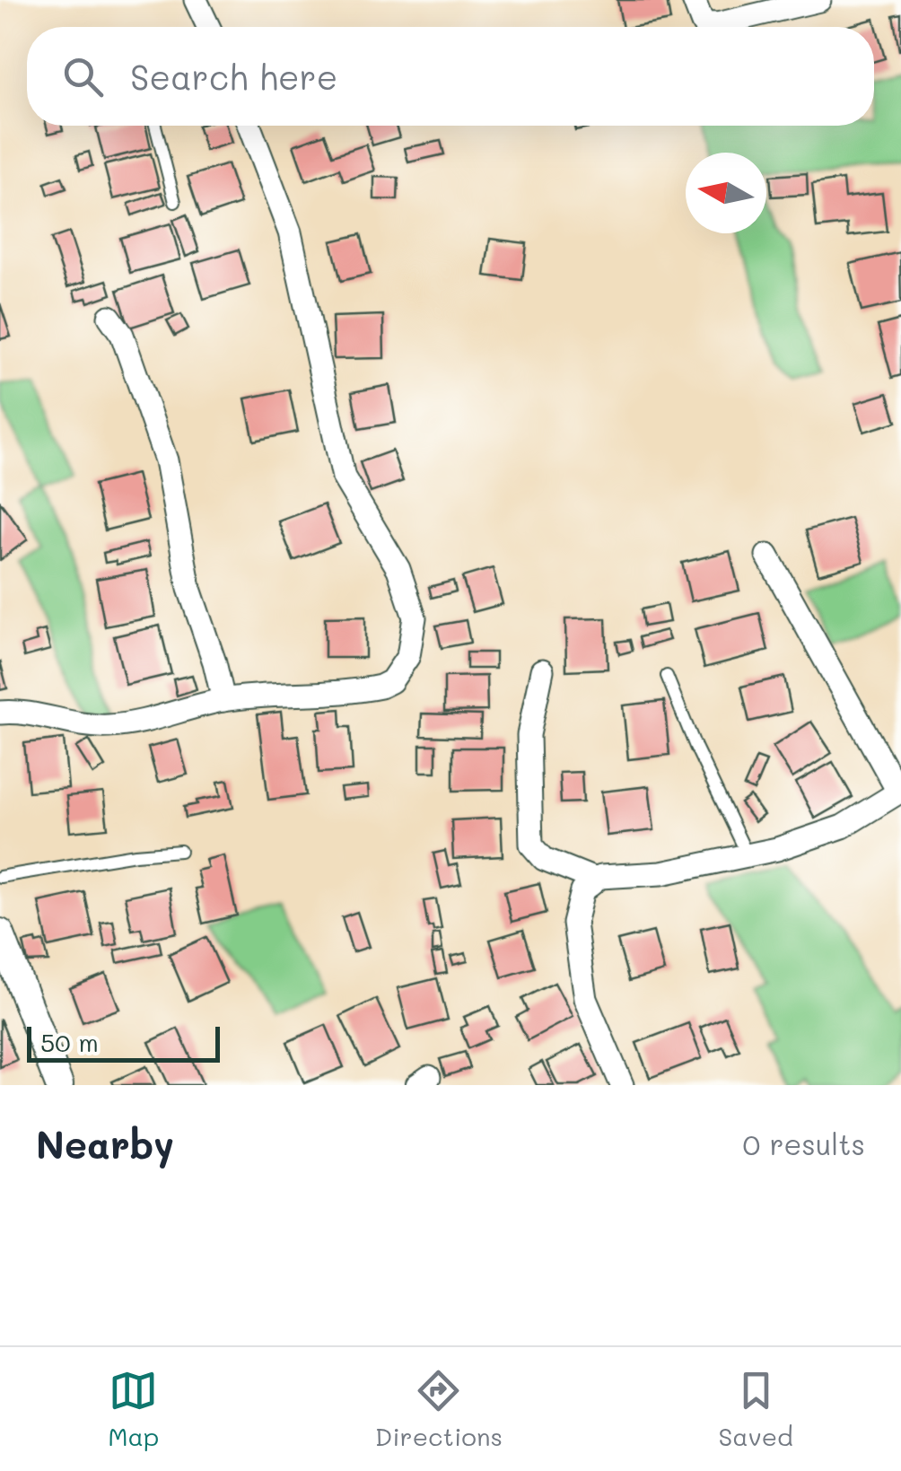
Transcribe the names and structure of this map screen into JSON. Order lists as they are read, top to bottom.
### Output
{
  "scale_bar": "50 m",
  "north": "left",
  "page": {
    "search": "Search here",
    "scale": "50 m",
    "heading": ["Nearby", "0 results"],
    "nav": ["Map", "Directions", "Saved"]
  }
}
